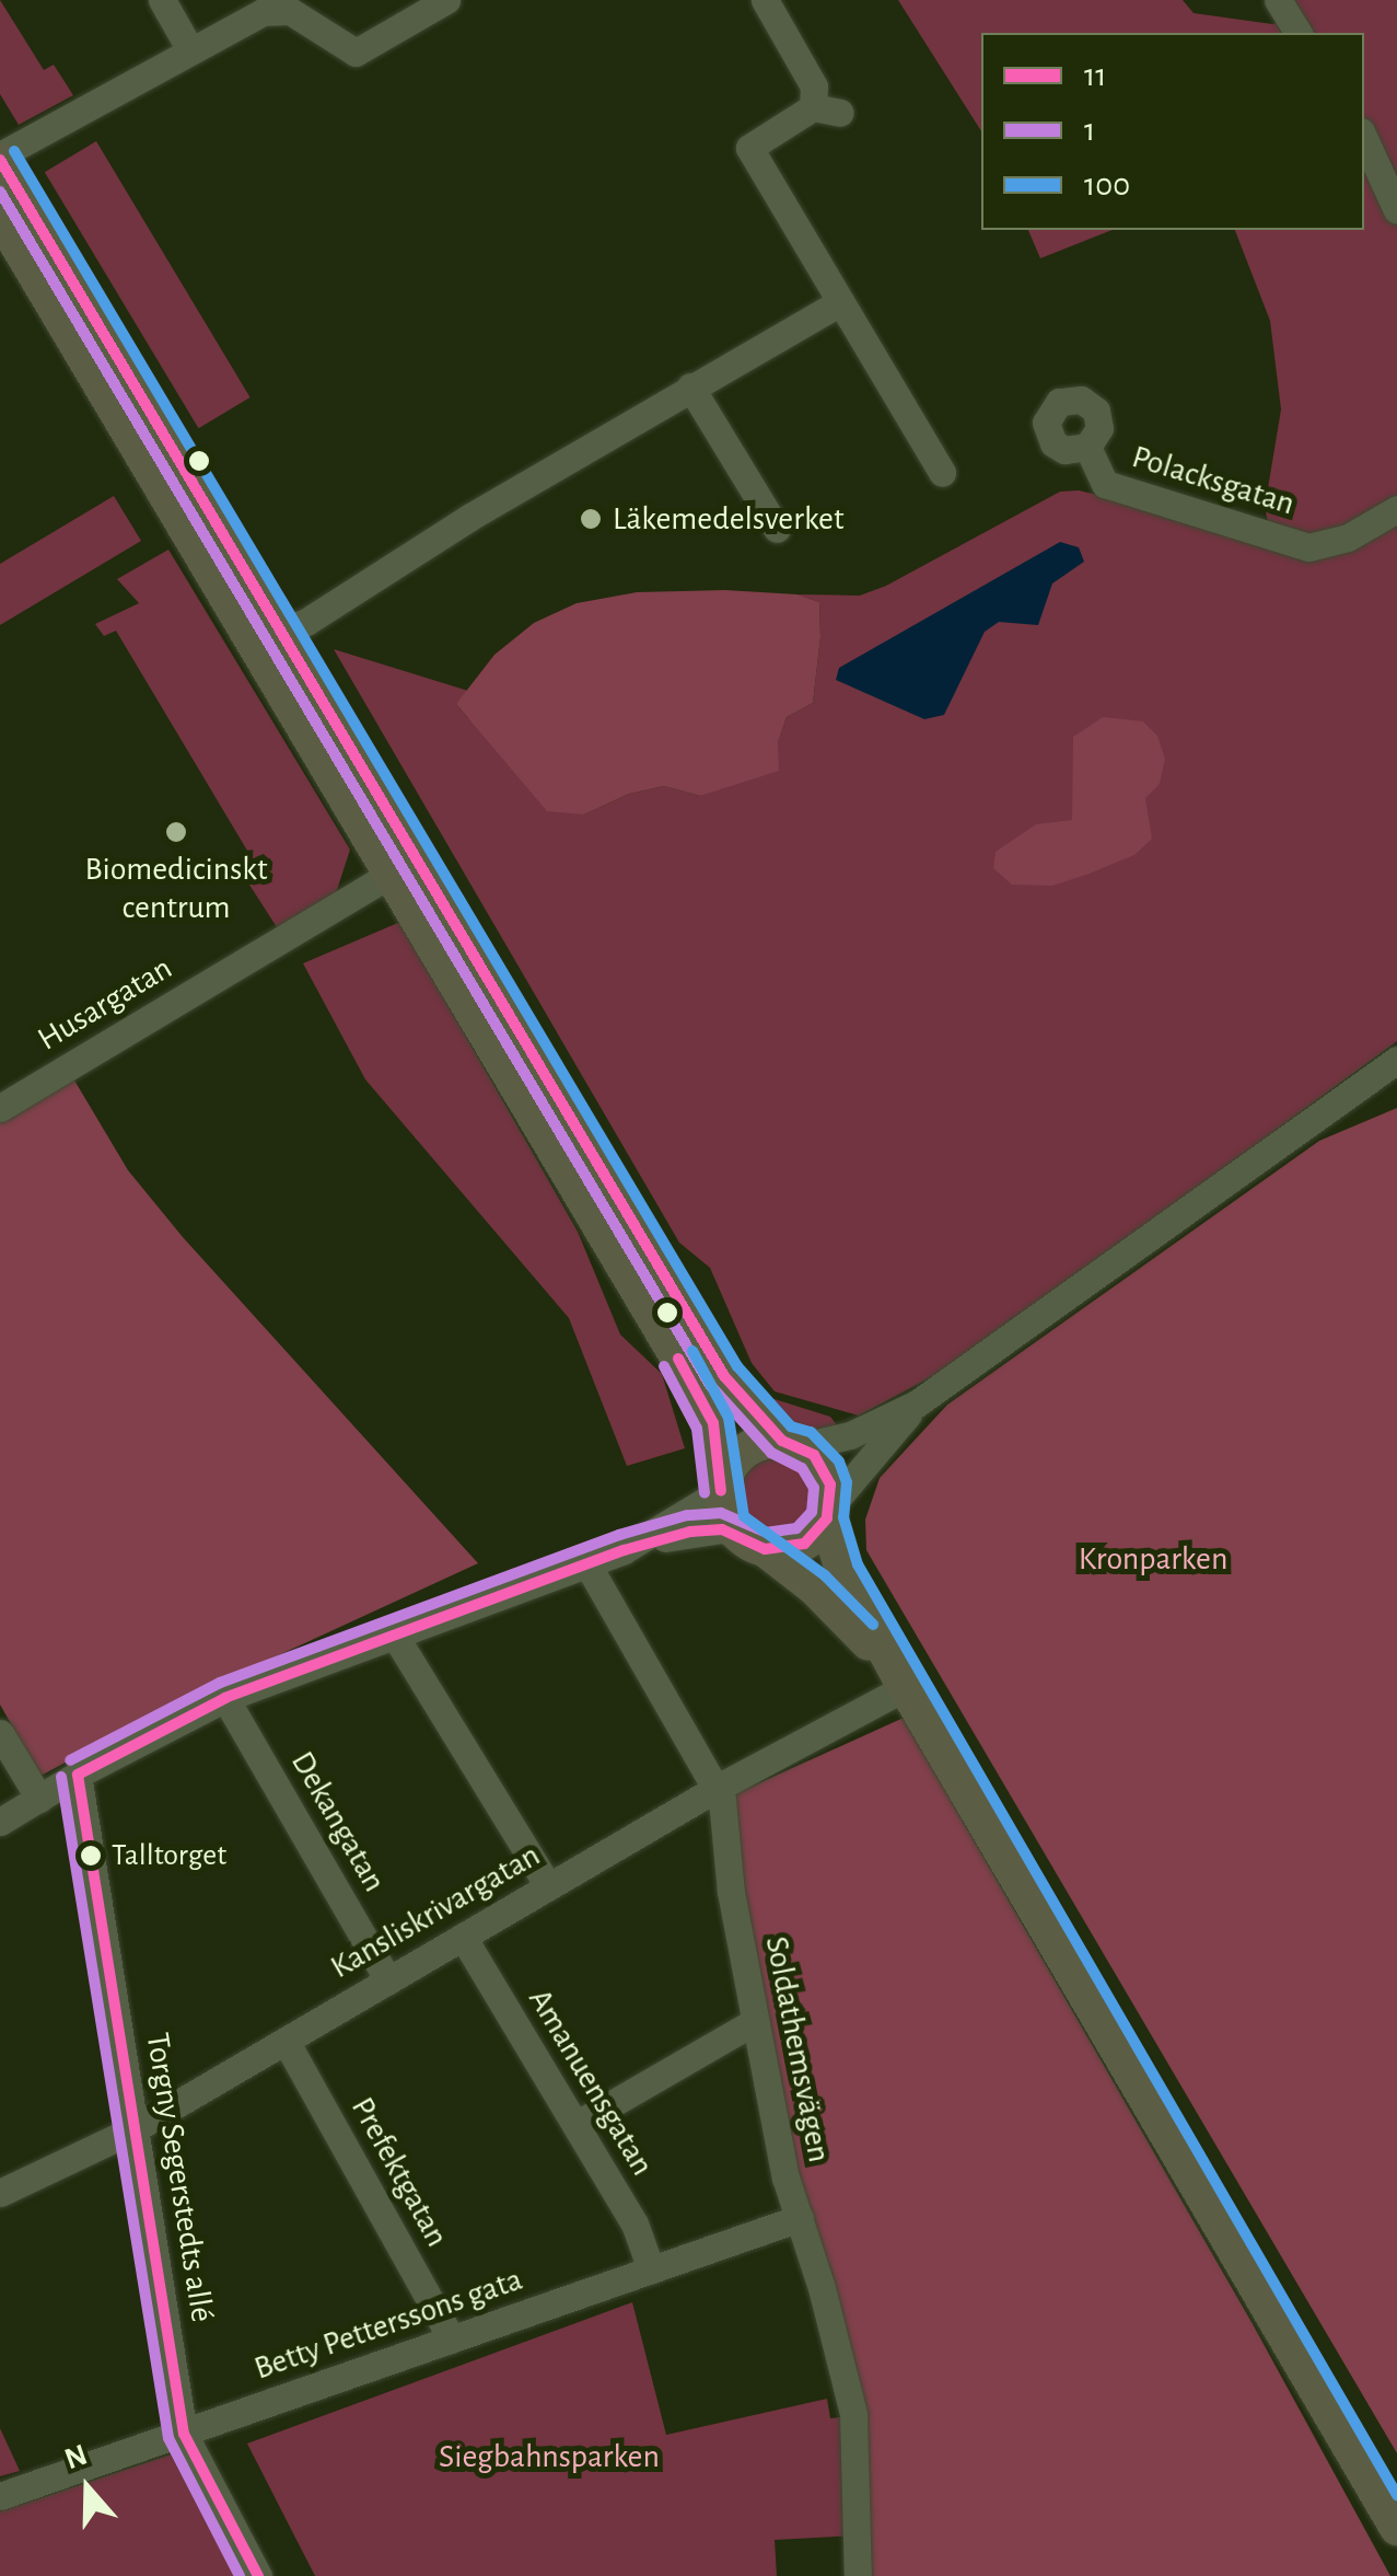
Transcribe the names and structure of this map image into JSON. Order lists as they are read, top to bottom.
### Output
{
  "streets": {
    "street": [
      "Polacksgatan",
      "Husargatan",
      "Dekangatan",
      "Kansliskrivargatan",
      "Soldathemsvägen",
      "Amanuensgatan",
      "Prefektgatan",
      "Torgny Segerstedts allé",
      "Betty Petterssons gata"
    ]
  },
  "crossings": [
    ["Dekangatan", "Kansliskrivargatan"],
    ["Kansliskrivargatan", "Soldathemsvägen"],
    ["Kansliskrivargatan", "Amanuensgatan"],
    ["Kansliskrivargatan", "Prefektgatan"],
    ["Kansliskrivargatan", "Torgny Segerstedts allé"],
    ["Soldathemsvägen", "Betty Petterssons gata"],
    ["Amanuensgatan", "Betty Petterssons gata"],
    ["Prefektgatan", "Betty Petterssons gata"],
    ["Torgny Segerstedts allé", "Betty Petterssons gata"]
  ],
  "parks": ["Kronparken", "Siegbahnsparken"],
  "places": ["Läkemedelsverket", "Biomedicinskt centrum", "Talltorget"],
  "lines": ["transit line 100", "transit line 11", "transit line 1"],
  "legend": ["11", "1", "100"],
  "north": "top"
}
